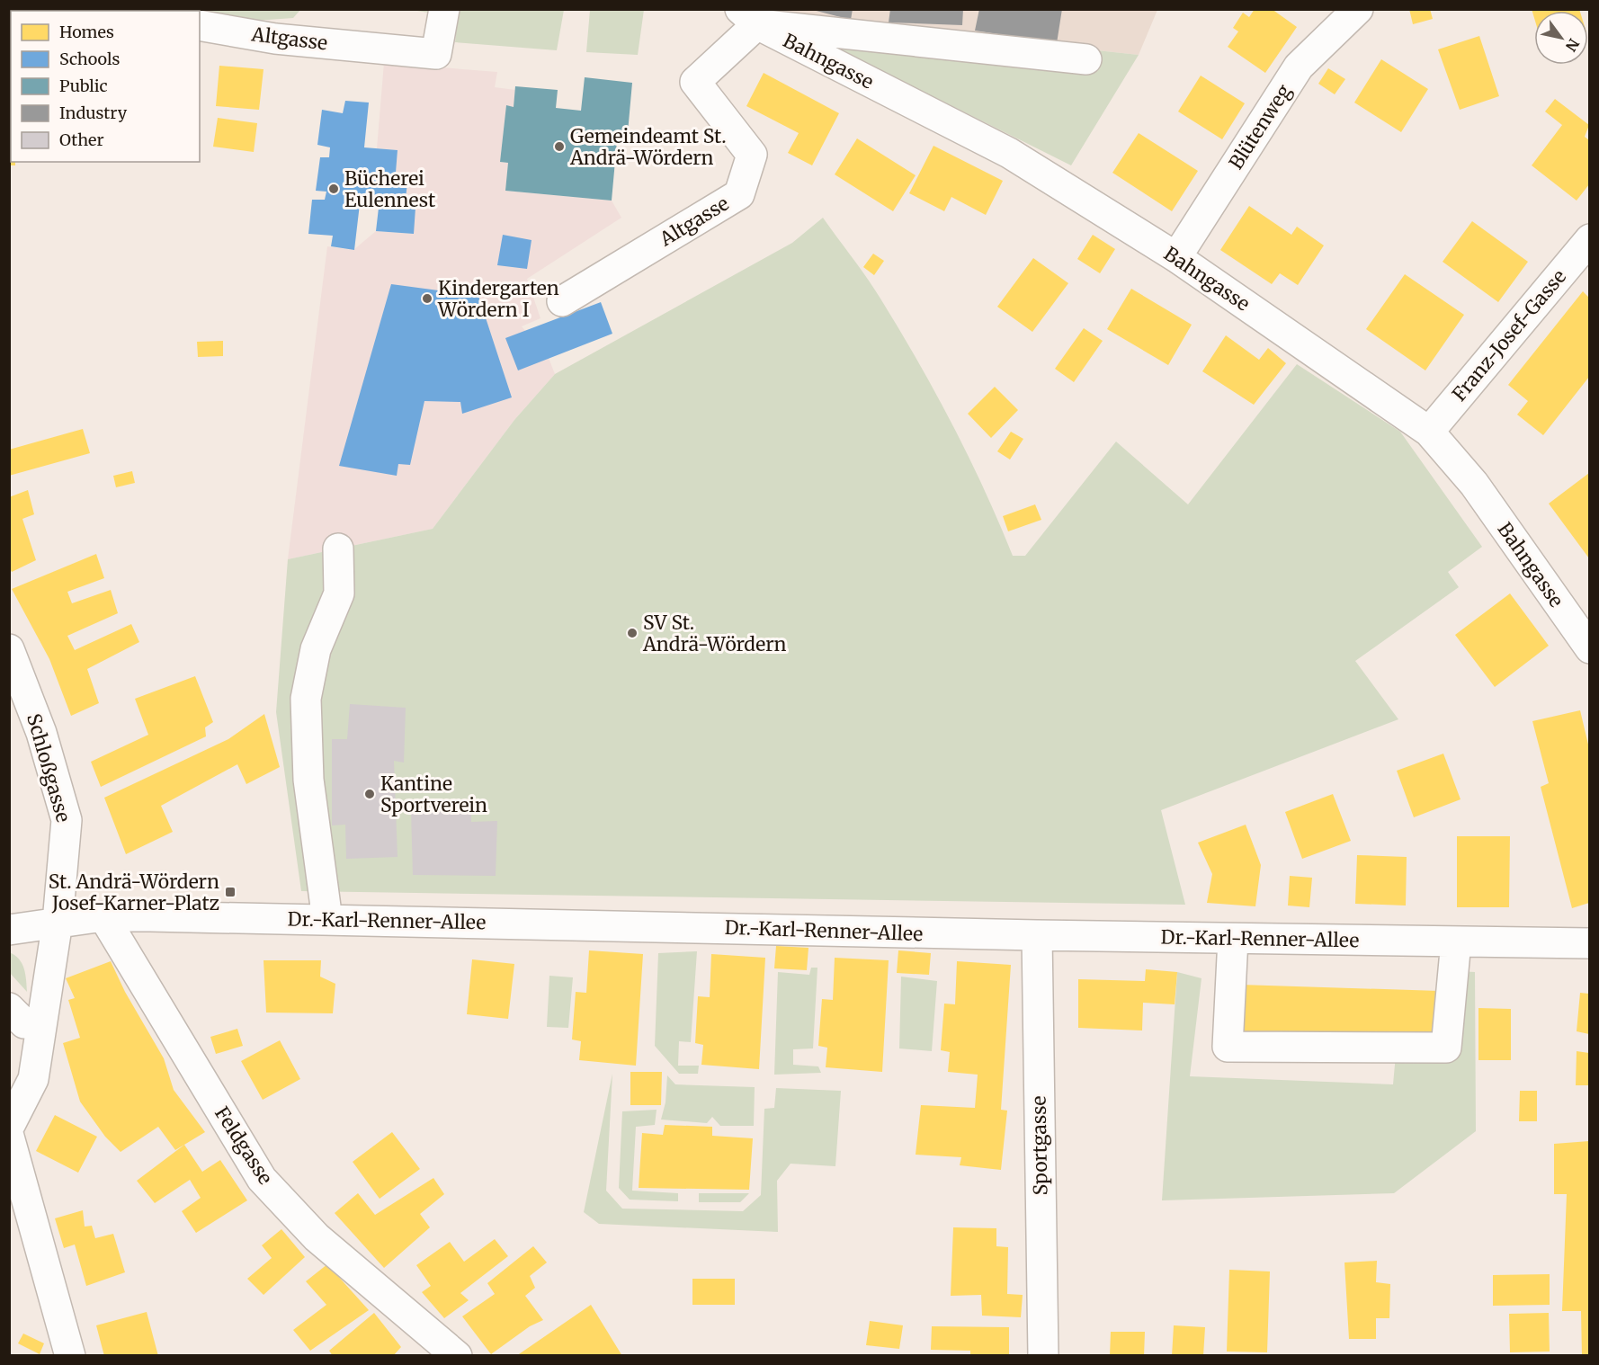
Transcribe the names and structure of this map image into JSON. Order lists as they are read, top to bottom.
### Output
{
  "streets": {
    "street": [
      "Altgasse",
      "Bahngasse",
      "Blütenweg",
      "Franz-Josef-Gasse",
      "Schloßgasse",
      "Dr.-Karl-Renner-Allee",
      "Feldgasse",
      "Sportgasse"
    ]
  },
  "crossings": [
    ["Altgasse", "Bahngasse"],
    ["Bahngasse", "Blütenweg"],
    ["Bahngasse", "Franz-Josef-Gasse"],
    ["Schloßgasse", "Dr.-Karl-Renner-Allee"],
    ["Dr.-Karl-Renner-Allee", "Feldgasse"],
    ["Dr.-Karl-Renner-Allee", "Sportgasse"]
  ],
  "places": {
    "other": [
      "Gemeindeamt St. Andrä-Wördern",
      "Bücherei Eulennest",
      "Kindergarten Wördern I",
      "SV St. Andrä-Wördern",
      "Kantine Sportverein"
    ],
    "transit": ["St. Andrä-Wördern Josef-Karner-Platz"]
  },
  "legend": [
    "Homes",
    "Schools",
    "Public",
    "Industry",
    "Other"
  ],
  "north": "bottom right"
}
